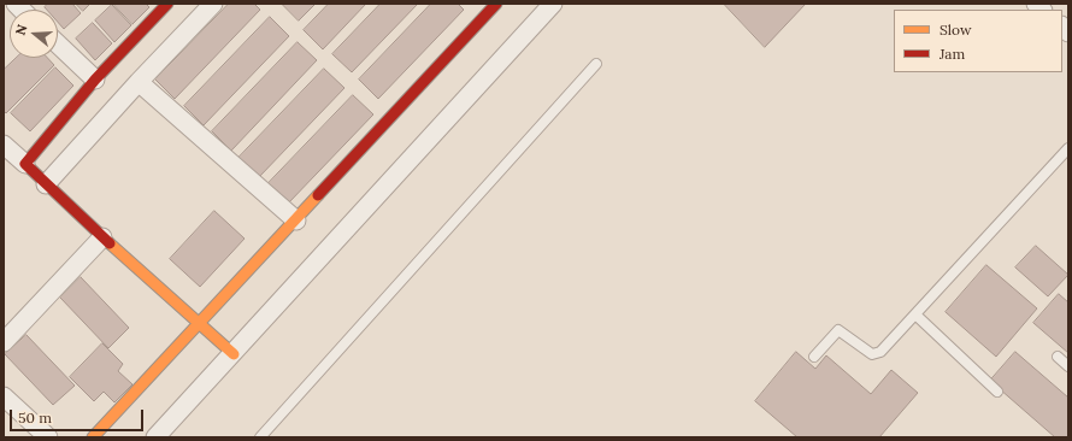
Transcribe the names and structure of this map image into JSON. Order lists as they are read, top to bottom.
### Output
{
  "legend": ["Slow", "Jam"],
  "scale_bar": "50 m",
  "north": "left"
}
